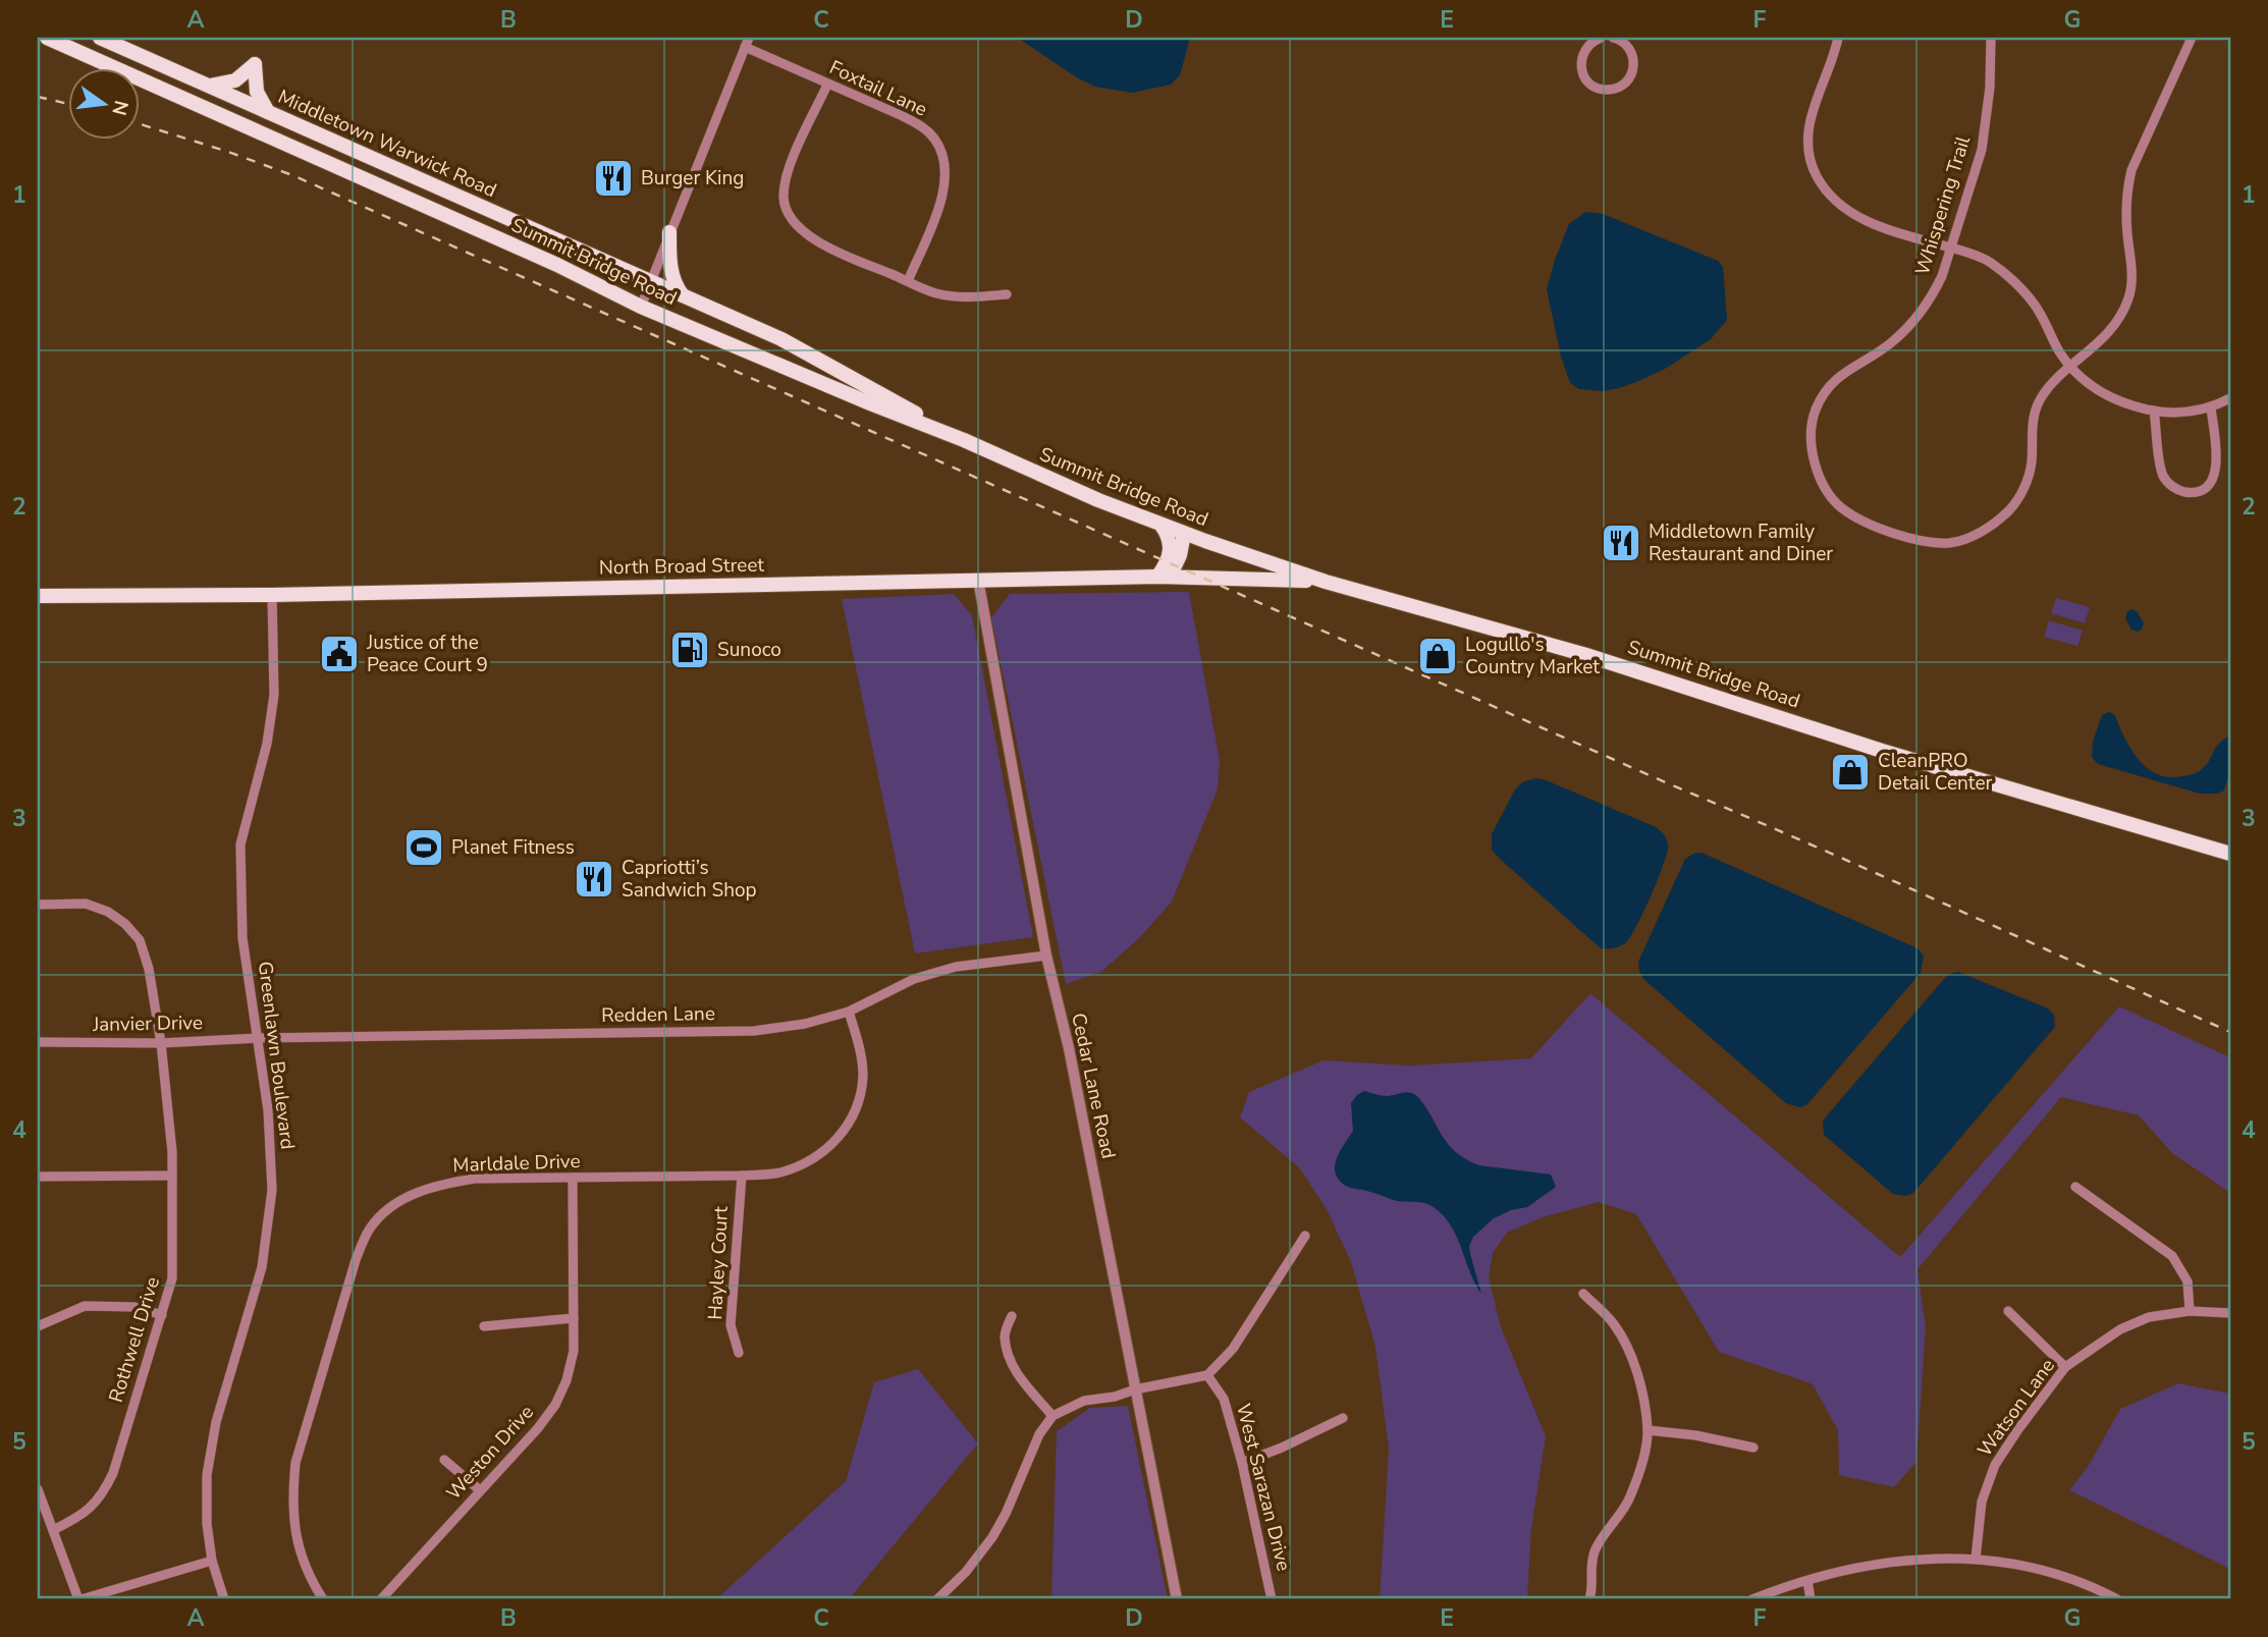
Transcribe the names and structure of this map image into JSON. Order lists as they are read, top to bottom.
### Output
{
  "streets": {
    "main road": ["Middletown Warwick Road", "Summit Bridge Road", "North Broad Street"],
    "street": [
      "Foxtail Lane",
      "Whispering Trail",
      "Redden Lane",
      "Janvier Drive",
      "Greenlawn Boulevard",
      "Cedar Lane Road",
      "Marldale Drive",
      "Hayley Court",
      "Rothwell Drive",
      "Watson Lane",
      "Weston Drive",
      "West Sarazan Drive"
    ]
  },
  "crossings": [
    ["Middletown Warwick Road", "Summit Bridge Road"],
    ["Summit Bridge Road", "North Broad Street"],
    ["North Broad Street", "Greenlawn Boulevard"],
    ["North Broad Street", "Cedar Lane Road"],
    ["Redden Lane", "Janvier Drive"],
    ["Redden Lane", "Greenlawn Boulevard"],
    ["Redden Lane", "Cedar Lane Road"],
    ["Redden Lane", "Marldale Drive"],
    ["Janvier Drive", "Greenlawn Boulevard"],
    ["Janvier Drive", "Rothwell Drive"],
    ["Marldale Drive", "Hayley Court"],
    ["Marldale Drive", "Weston Drive"]
  ],
  "places": {
    "restaurant": ["Burger King", "Middletown Family Restaurant and Diner", "Capriotti’s Sandwich Shop"],
    "fuel station": ["Sunoco"],
    "public building": ["Justice of the Peace Court 9"],
    "shop": ["Logullo's Country Market", "CleanPRO Detail Center"],
    "sports": ["Planet Fitness"]
  },
  "north": "right",
  "grid": {
    "columns": [
      "A",
      "B",
      "C",
      "D",
      "E",
      "F",
      "G"
    ],
    "rows": [
      "1",
      "2",
      "3",
      "4",
      "5"
    ]
  }
}
